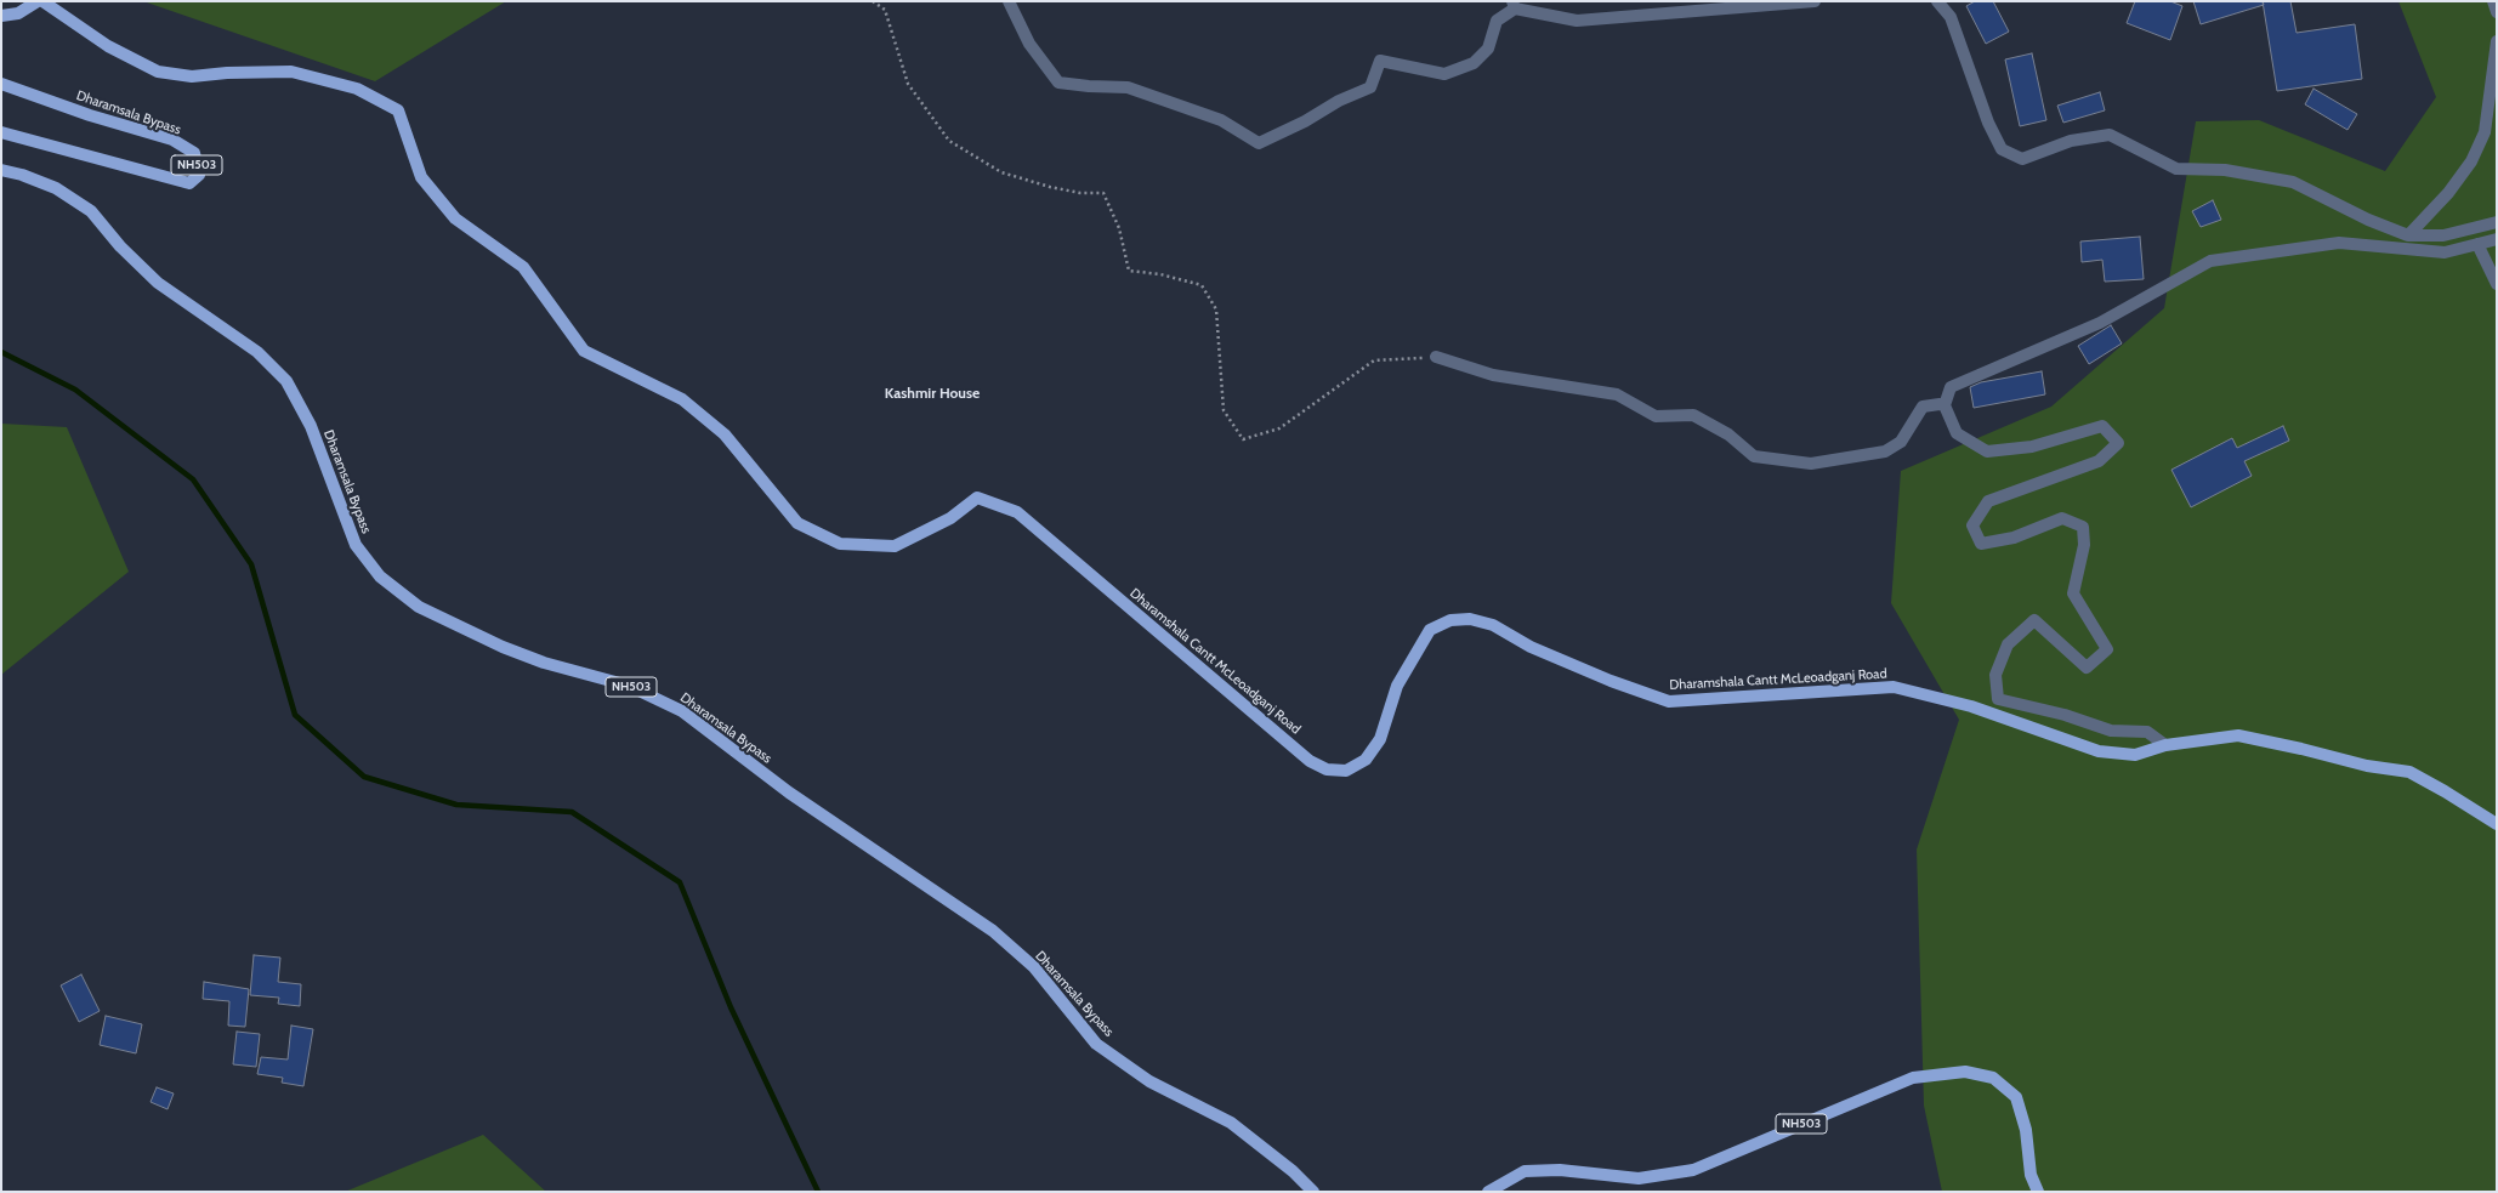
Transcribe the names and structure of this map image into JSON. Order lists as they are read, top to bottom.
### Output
{
  "streets": {
    "main road": ["Dharamsala Bypass", "NH503", "Dharamshala Cantt McLeoadganj Road"]
  },
  "districts": ["Kashmir House"]
}
